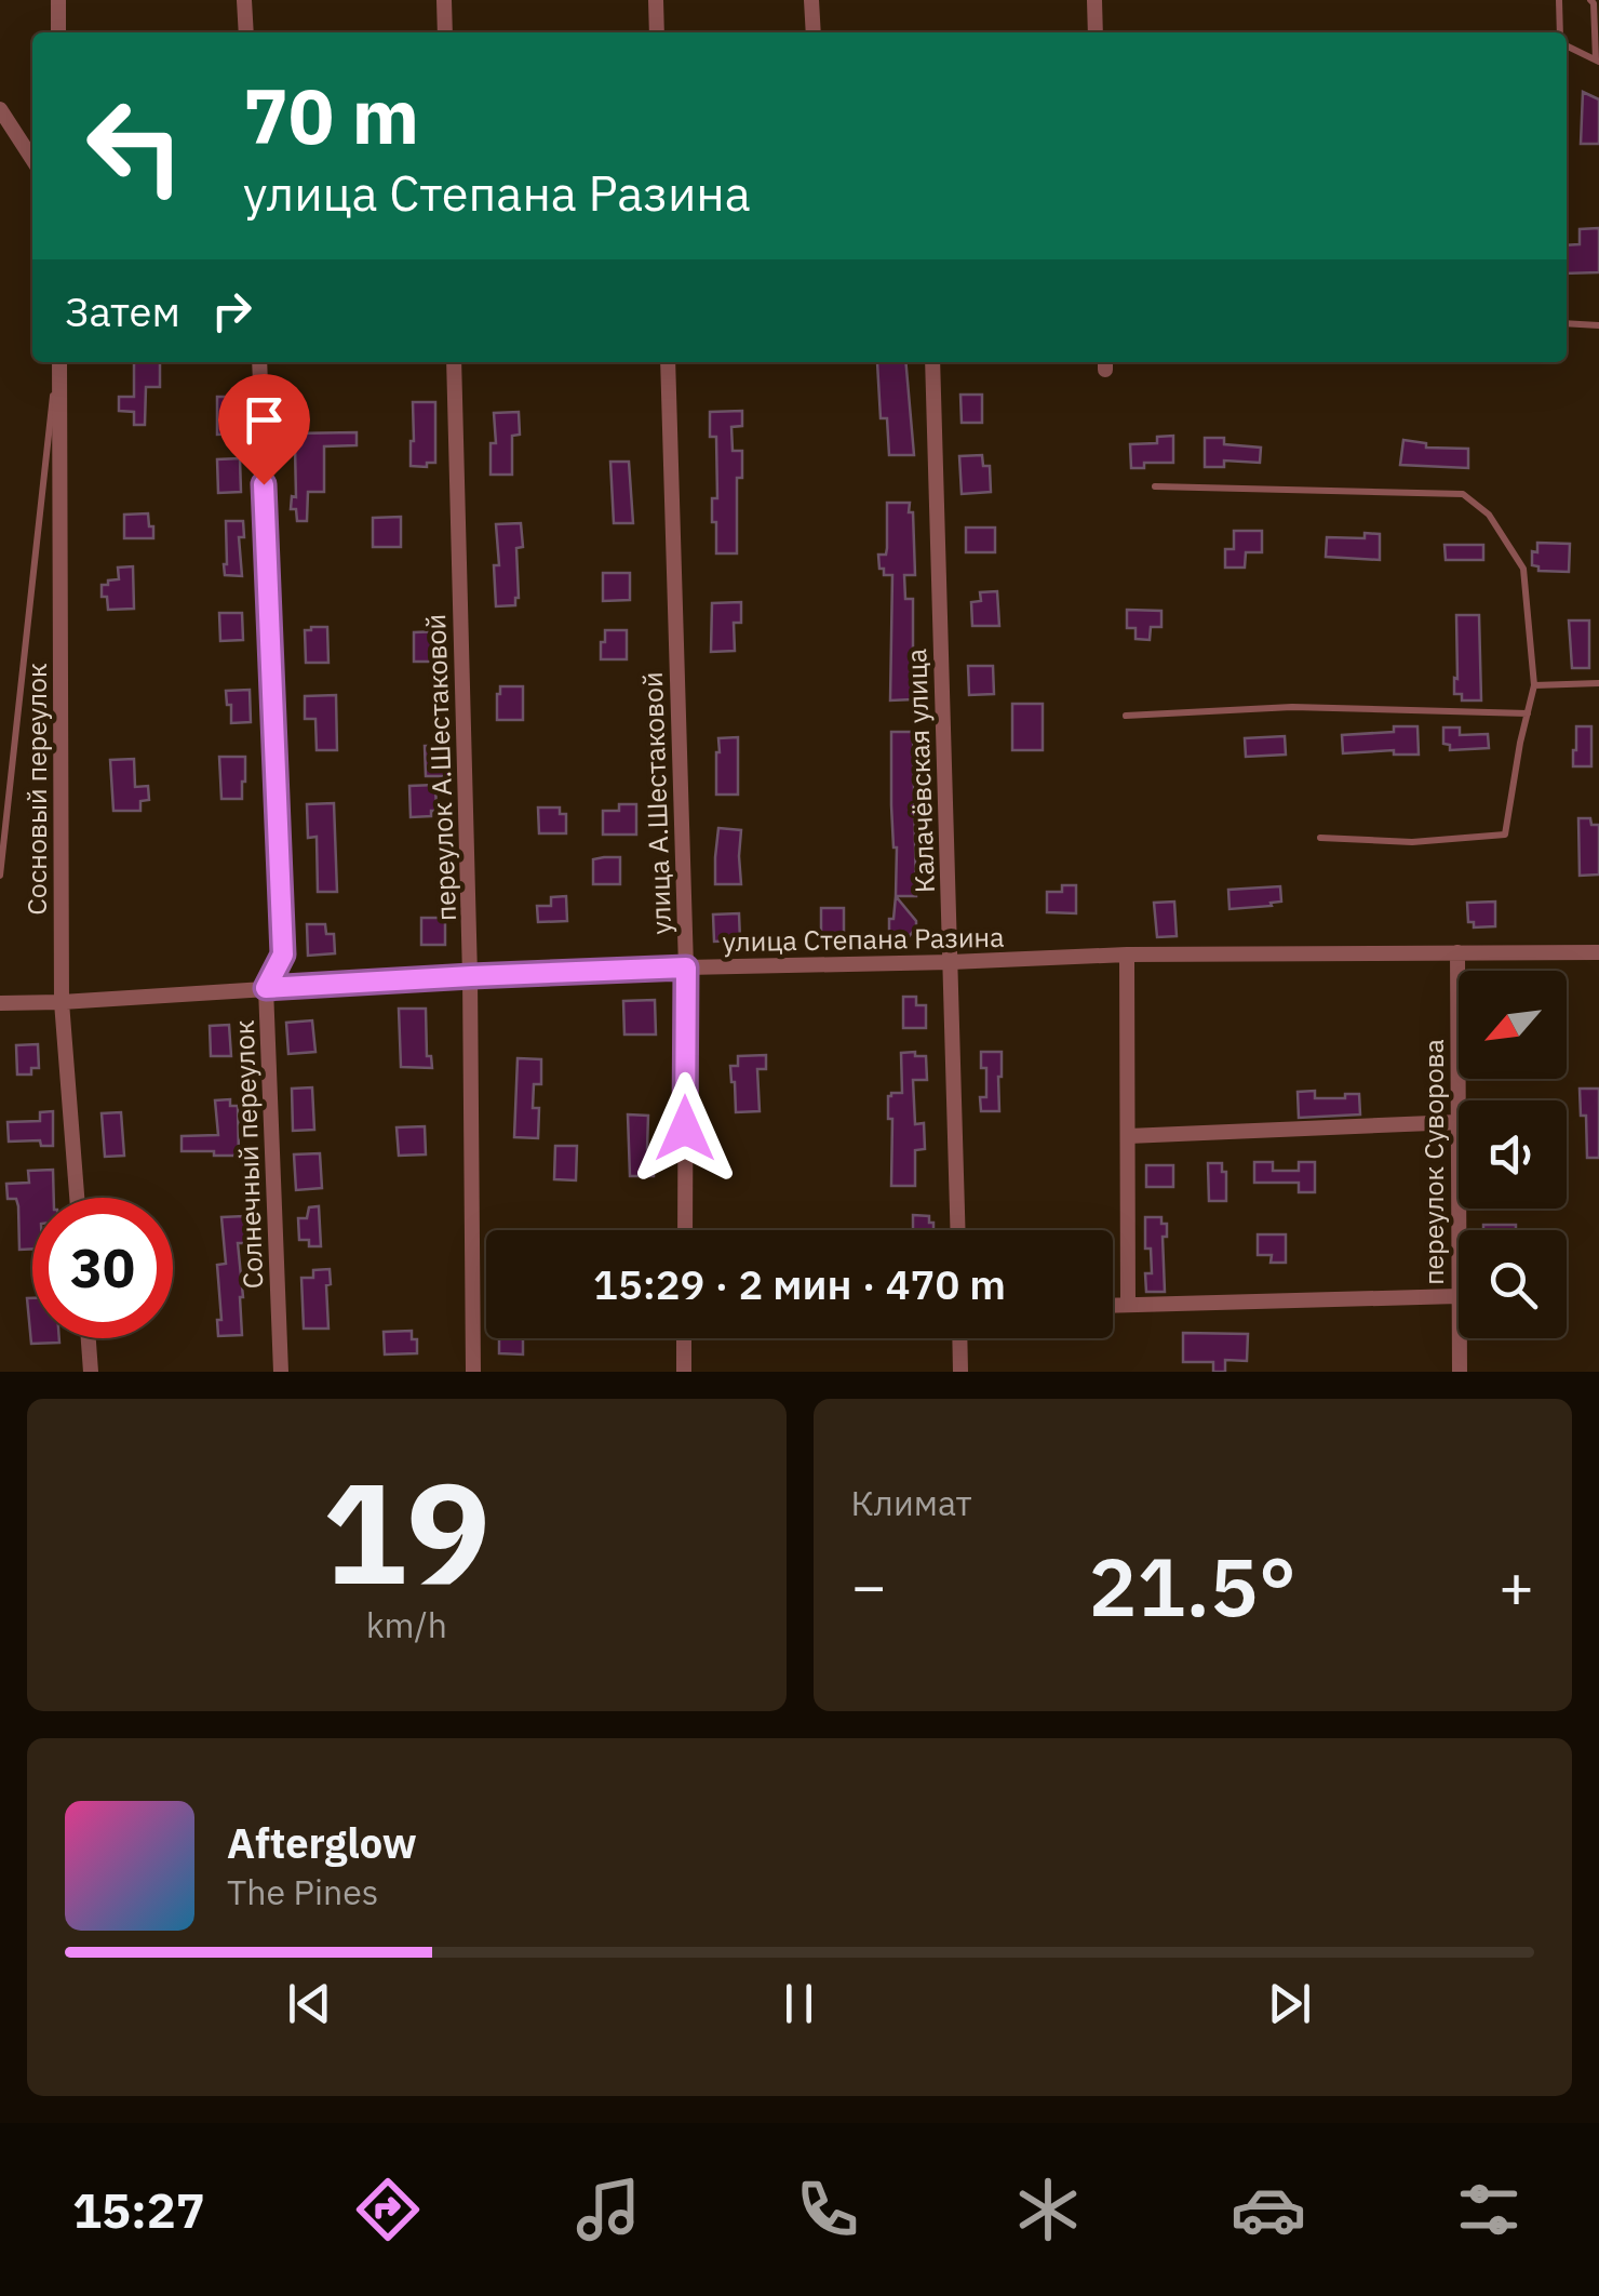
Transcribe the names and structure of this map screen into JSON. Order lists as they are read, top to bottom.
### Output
{
  "streets": {
    "street": [
      "переулок А.Шестаковой",
      "Калачёвская улица",
      "Сосновый переулок",
      "улица А.Шестаковой",
      "улица Степана Разина",
      "Солнечный переулок",
      "переулок Суворова"
    ]
  },
  "crossings": [
    ["переулок А.Шестаковой", "улица Степана Разина"],
    ["Калачёвская улица", "улица Степана Разина"],
    ["Сосновый переулок", "улица Степана Разина"],
    ["улица А.Шестаковой", "улица Степана Разина"],
    ["улица Степана Разина", "Солнечный переулок"],
    ["улица Степана Разина", "переулок Суворова"]
  ],
  "north": "bottom left",
  "page": {
    "turn": ["70 m", "улица Степана Разина"],
    "then": "Затем",
    "limit": "30",
    "trip": "15:29 · 2 мин · 470 m",
    "tile": [
      ["19", "km/h"],
      "Климат"
    ],
    "heat": ["−", "21.5°", "+"],
    "song": ["Afterglow", "The Pines"],
    "tabs": "15:27"
  }
}
